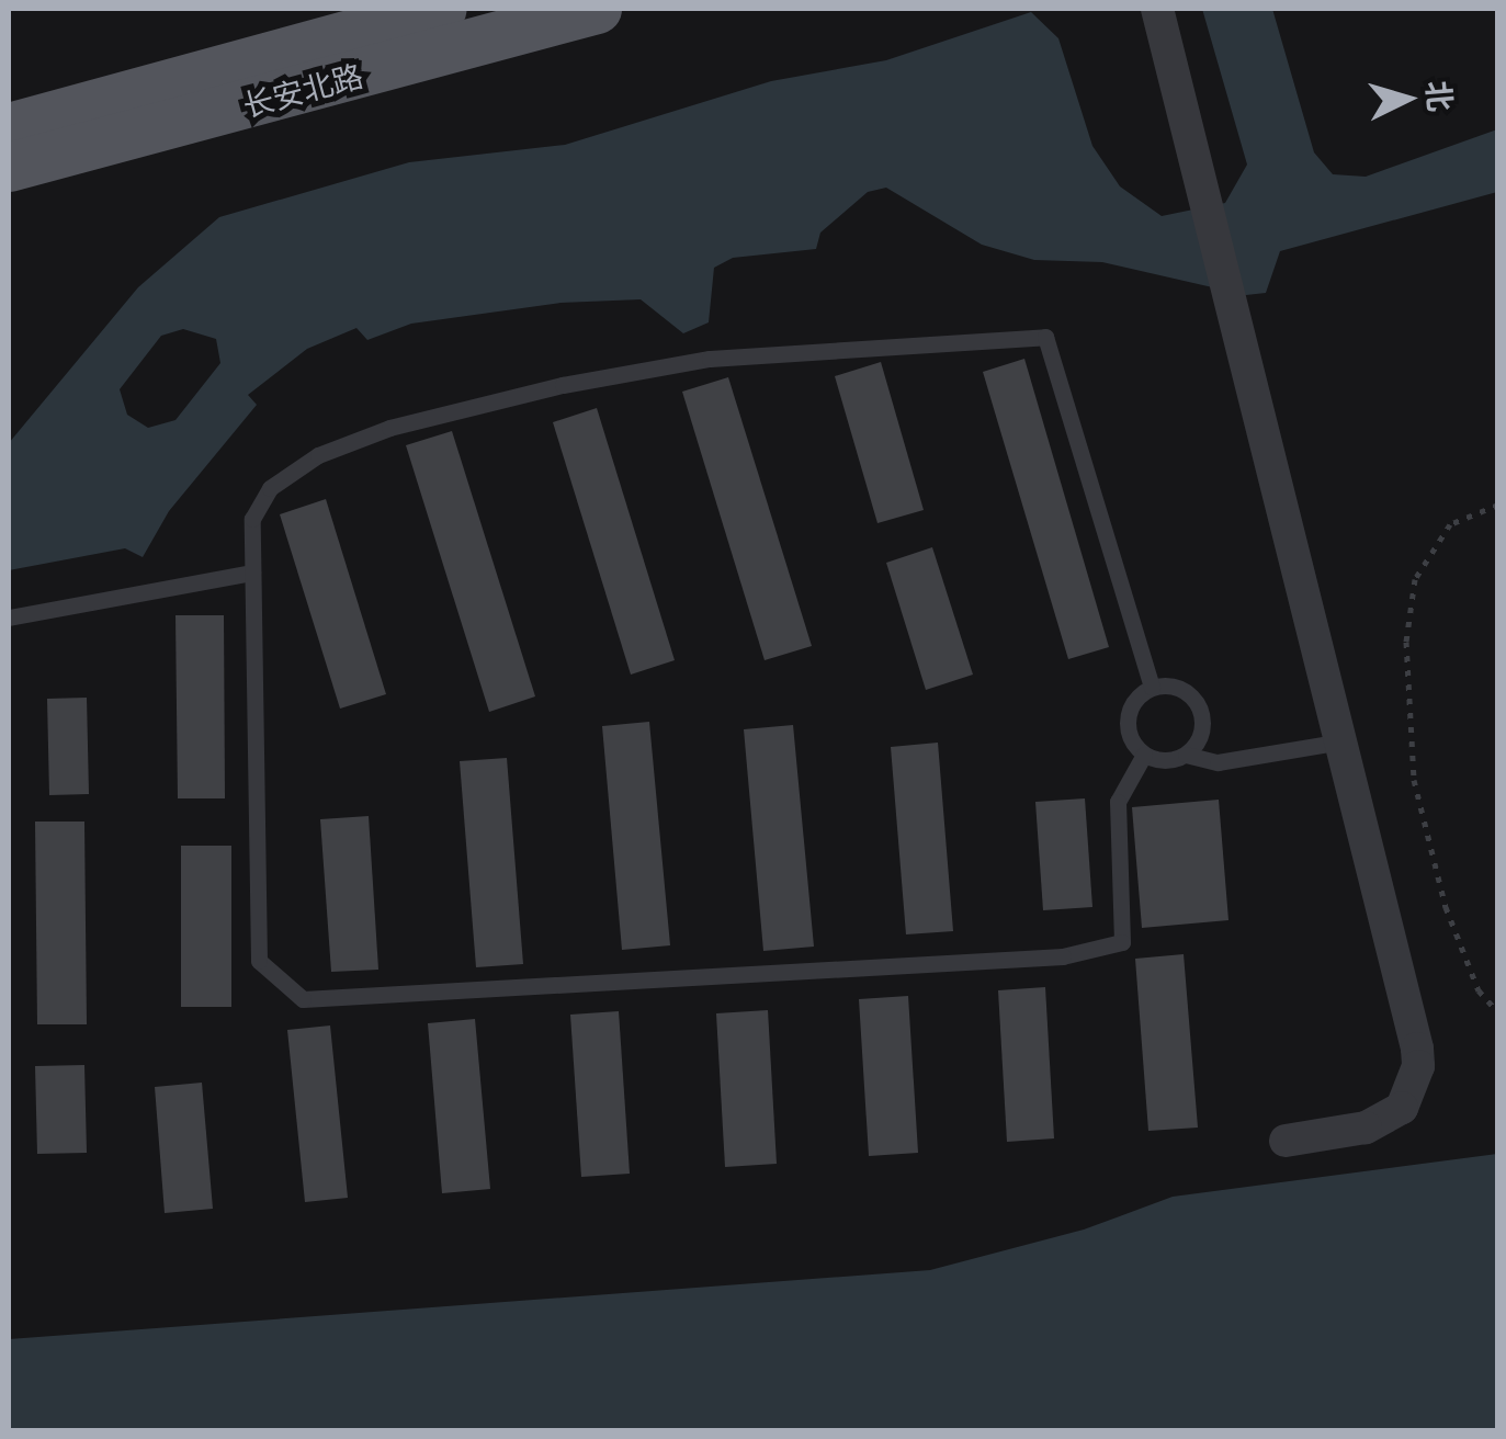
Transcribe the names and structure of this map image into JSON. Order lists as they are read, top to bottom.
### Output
{
  "streets": {
    "main road": ["长安北路"]
  },
  "north": "right"
}
